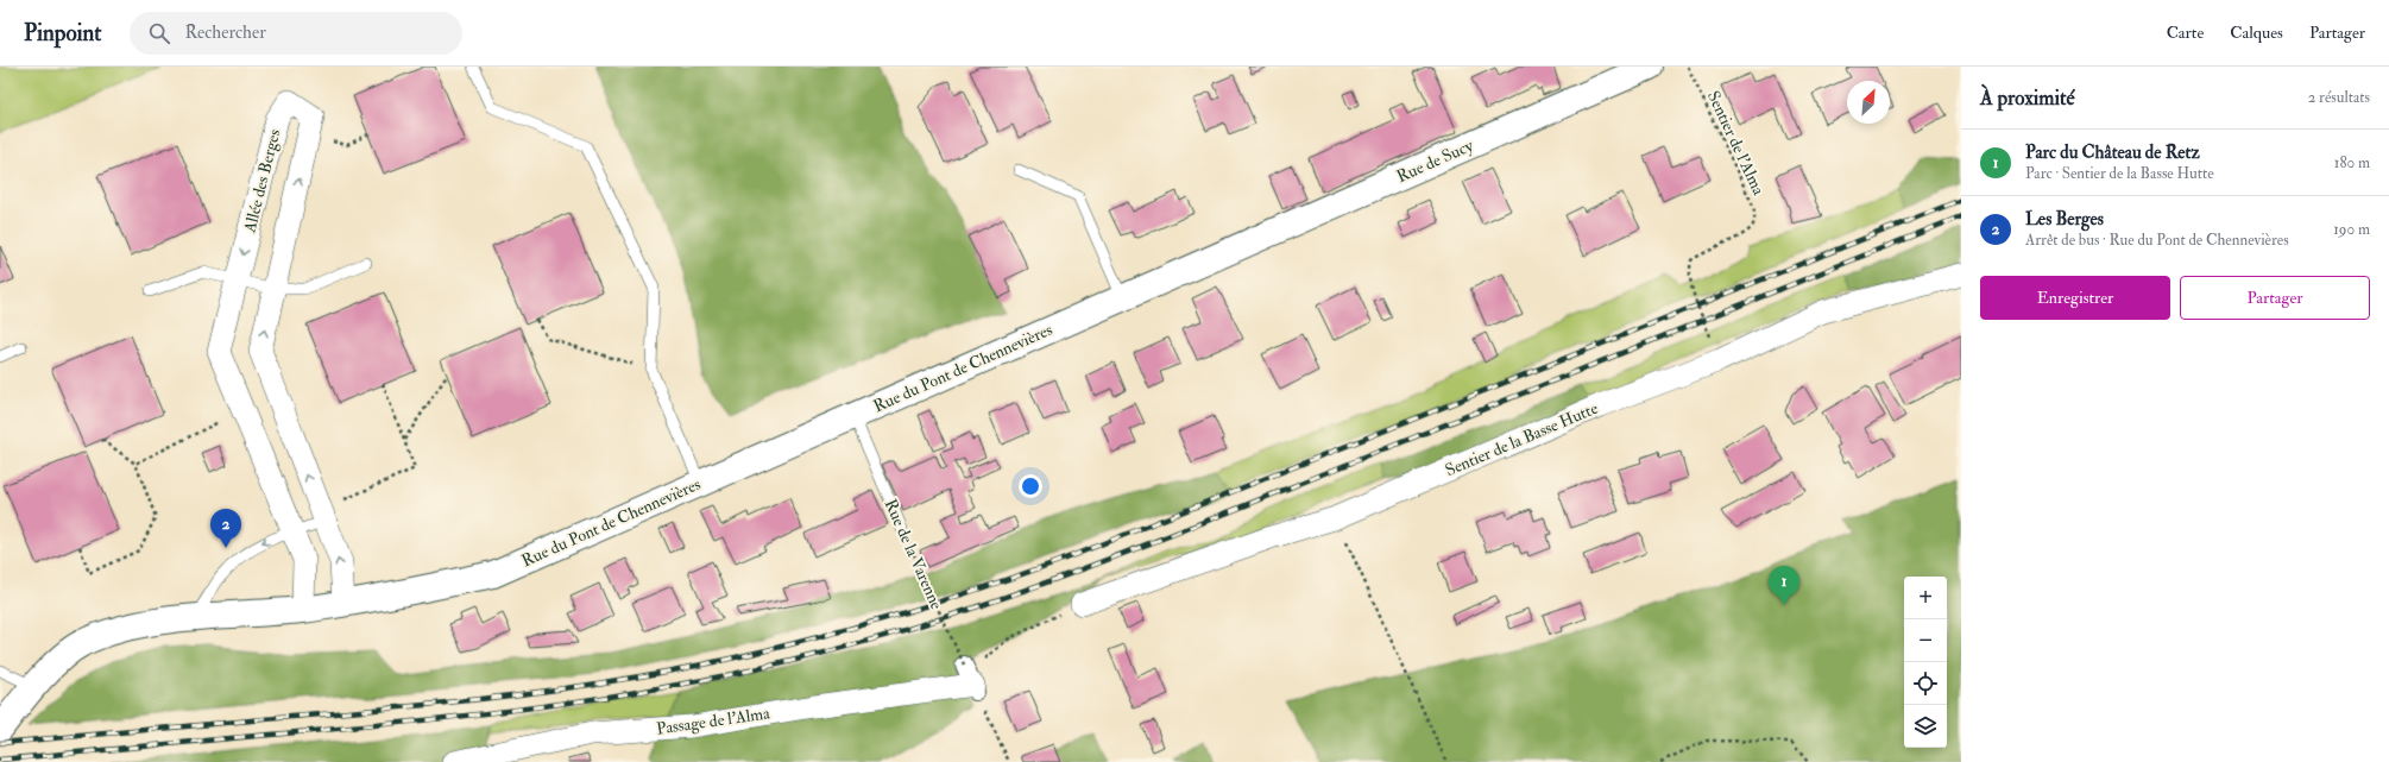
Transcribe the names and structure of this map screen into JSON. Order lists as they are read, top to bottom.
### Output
{
  "streets": {
    "main road": ["Rue de Sucy", "Rue du Pont de Chennevières"],
    "street": ["Allée des Berges", "Sentier de la Basse Hutte", "Passage de l'Alma"],
    "lane": ["Rue de la Varenne"],
    "path": ["Sentier de l'Alma"]
  },
  "crossings": [
    ["Sentier de l'Alma", "Sentier de la Basse Hutte"],
    ["Rue de Sucy", "Rue du Pont de Chennevières"],
    ["Allée des Berges", "Rue du Pont de Chennevières"],
    ["Rue du Pont de Chennevières", "Rue de la Varenne"],
    ["Rue de la Varenne", "Passage de l'Alma"]
  ],
  "north": "top right",
  "page": {
    "header": "Pinpoint",
    "search": "Rechercher",
    "nav": ["Carte", "Calques", "Partager"],
    "heading": ["À proximité", "2 résultats"],
    "list": [
      {
        "mark": "1",
        "name": "Parc du Château de Retz",
        "note": "Parc · Sentier de la Basse Hutte",
        "value": "180 m"
      },
      {
        "mark": "2",
        "name": "Les Berges",
        "note": "Arrêt de bus · Rue du Pont de Chennevières",
        "value": "190 m"
      }
    ],
    "buttons": ["Enregistrer", "Partager"],
    "pins": ["2", "1"],
    "map_buttons": ["+", "−"]
  }
}
